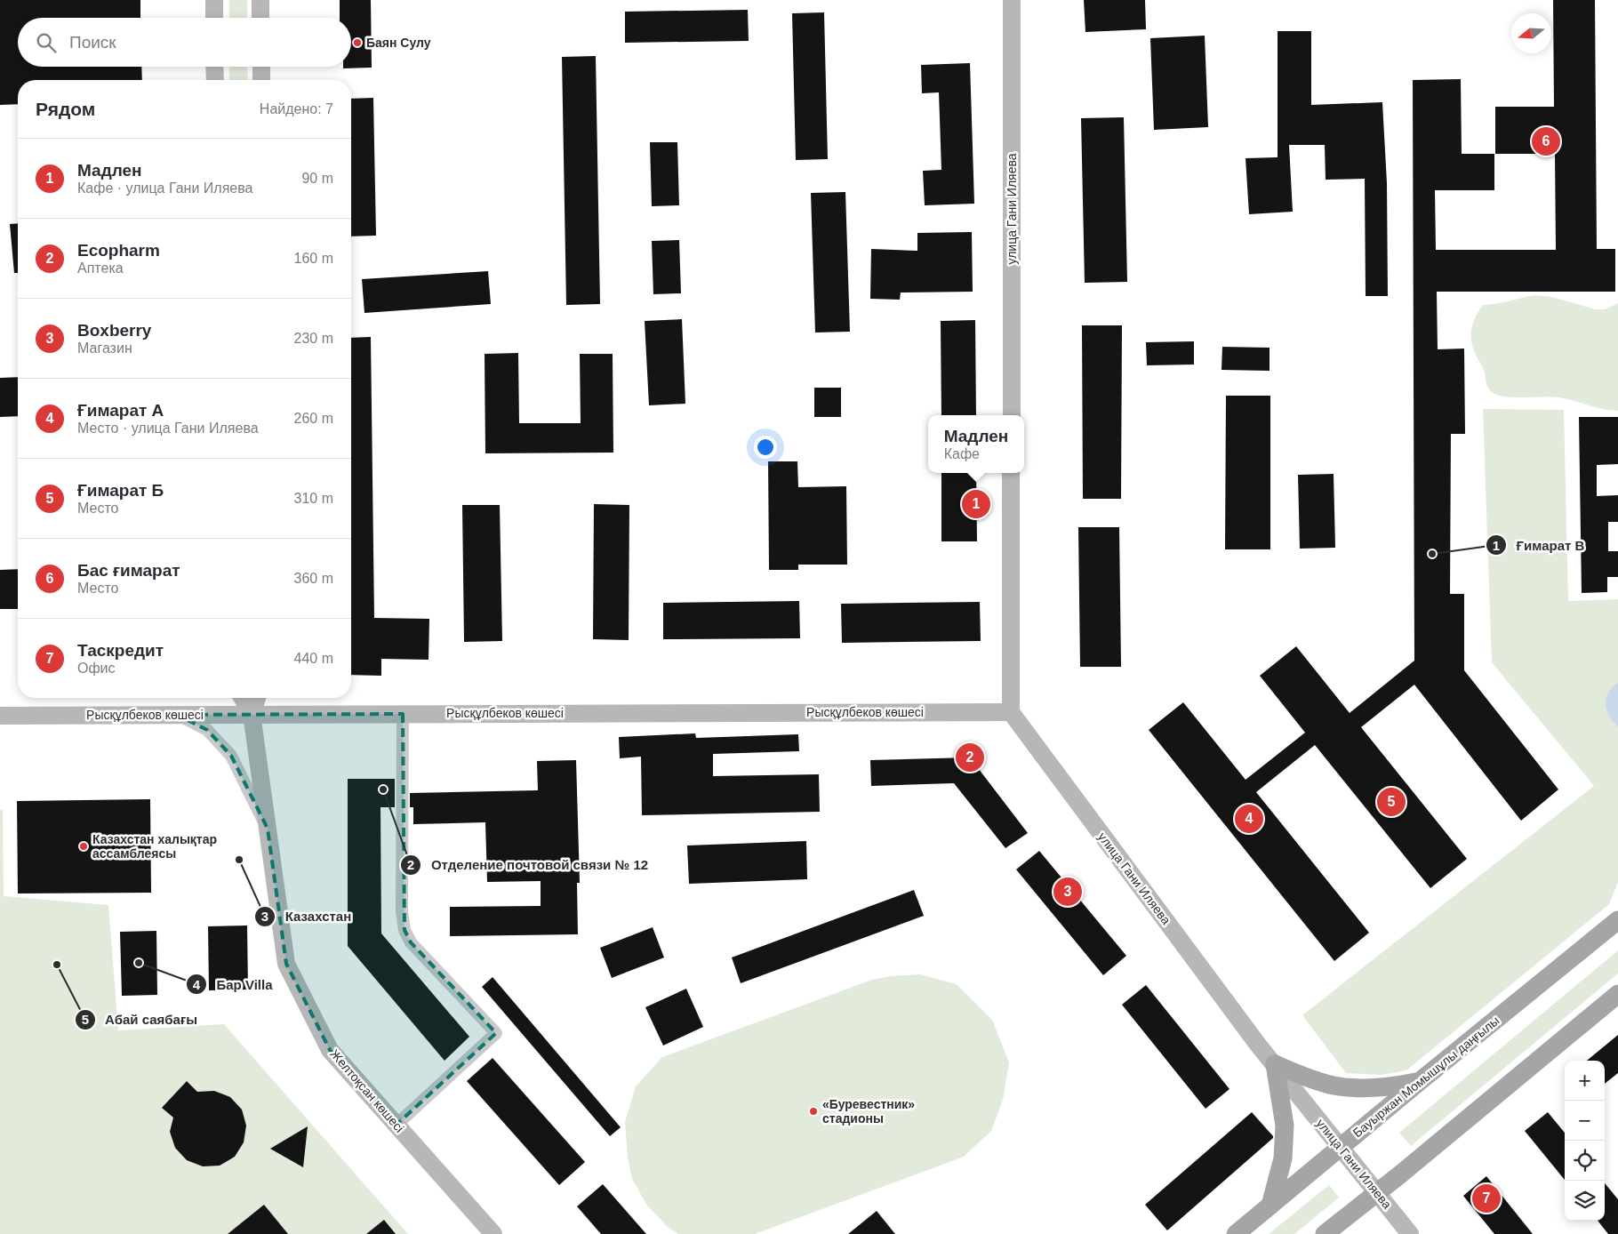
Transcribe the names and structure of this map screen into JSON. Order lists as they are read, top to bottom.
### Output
{
  "streets": {
    "main road": ["Бауыржан Момышұлы даңғылы"],
    "street": ["улица Гани Иляева", "Рысқұлбеков көшесі", "Желтоқсан көшесі"]
  },
  "crossings": [
    ["улица Гани Иляева", "Рысқұлбеков көшесі"],
    ["улица Гани Иляева", "Бауыржан Момышұлы даңғылы"],
    ["Рысқұлбеков көшесі", "Желтоқсан көшесі"]
  ],
  "places": [
    "Баян Сулу",
    "Ғимарат В",
    "Отделение почтовой связи № 12",
    "Казахстан халықтар ассамблеясы",
    "Казахстан",
    "Бар Villa",
    "Абай саябағы",
    "«Буревестник» стадионы"
  ],
  "north": "left",
  "page": {
    "search": "Поиск",
    "heading": ["Рядом", "Найдено: 7"],
    "pins": [
      "6",
      "1",
      "2",
      "5",
      "4",
      "3",
      "7"
    ],
    "list": [
      {
        "mark": "1",
        "name": "Мадлен",
        "note": "Кафе · улица Гани Иляева",
        "value": "90 m"
      },
      {
        "mark": "2",
        "name": "Ecopharm",
        "note": "Аптека",
        "value": "160 m"
      },
      {
        "mark": "3",
        "name": "Boxberry",
        "note": "Магазин",
        "value": "230 m"
      },
      {
        "mark": "4",
        "name": "Ғимарат А",
        "note": "Место · улица Гани Иляева",
        "value": "260 m"
      },
      {
        "mark": "5",
        "name": "Ғимарат Б",
        "note": "Место",
        "value": "310 m"
      },
      {
        "mark": "6",
        "name": "Бас ғимарат",
        "note": "Место",
        "value": "360 m"
      },
      {
        "mark": "7",
        "name": "Таскредит",
        "note": "Офис",
        "value": "440 m"
      }
    ],
    "popup": ["Мадлен", "Кафе"],
    "map_buttons": ["+", "−"]
  }
}
